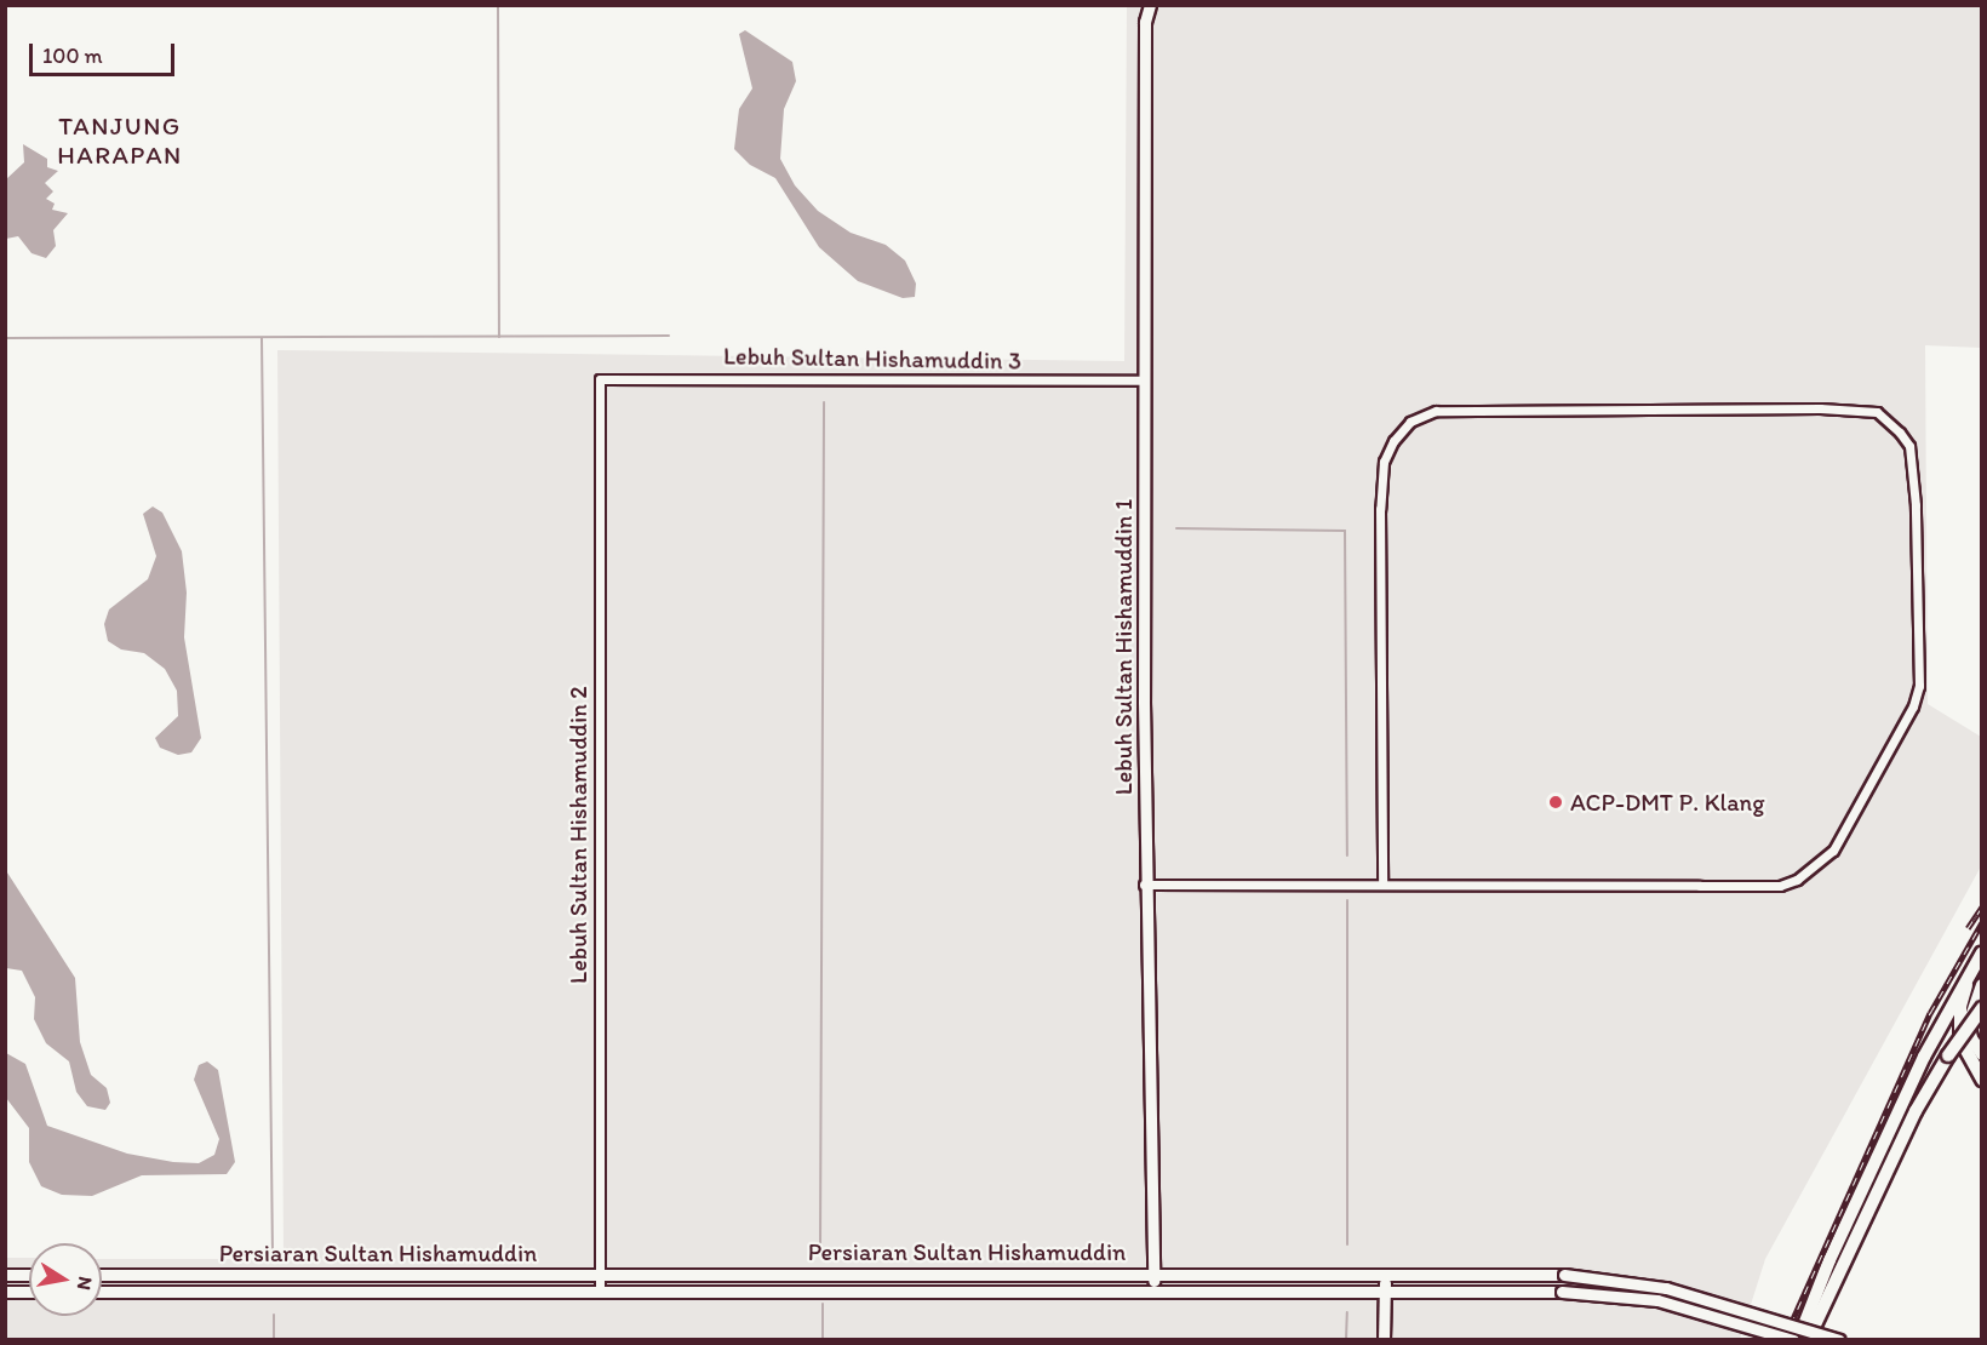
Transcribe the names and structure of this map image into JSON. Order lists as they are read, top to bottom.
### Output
{
  "streets": {
    "street": [
      "Lebuh Sultan Hishamuddin 3",
      "Lebuh Sultan Hishamuddin 1",
      "Lebuh Sultan Hishamuddin 2",
      "Persiaran Sultan Hishamuddin"
    ]
  },
  "crossings": [
    ["Lebuh Sultan Hishamuddin 3", "Lebuh Sultan Hishamuddin 1"],
    ["Lebuh Sultan Hishamuddin 3", "Lebuh Sultan Hishamuddin 2"],
    ["Lebuh Sultan Hishamuddin 1", "Persiaran Sultan Hishamuddin"],
    ["Lebuh Sultan Hishamuddin 2", "Persiaran Sultan Hishamuddin"]
  ],
  "districts": ["TANJUNG HARAPAN"],
  "places": ["ACP-DMT P. Klang"],
  "scale_bar": "100 m",
  "north": "right"
}
